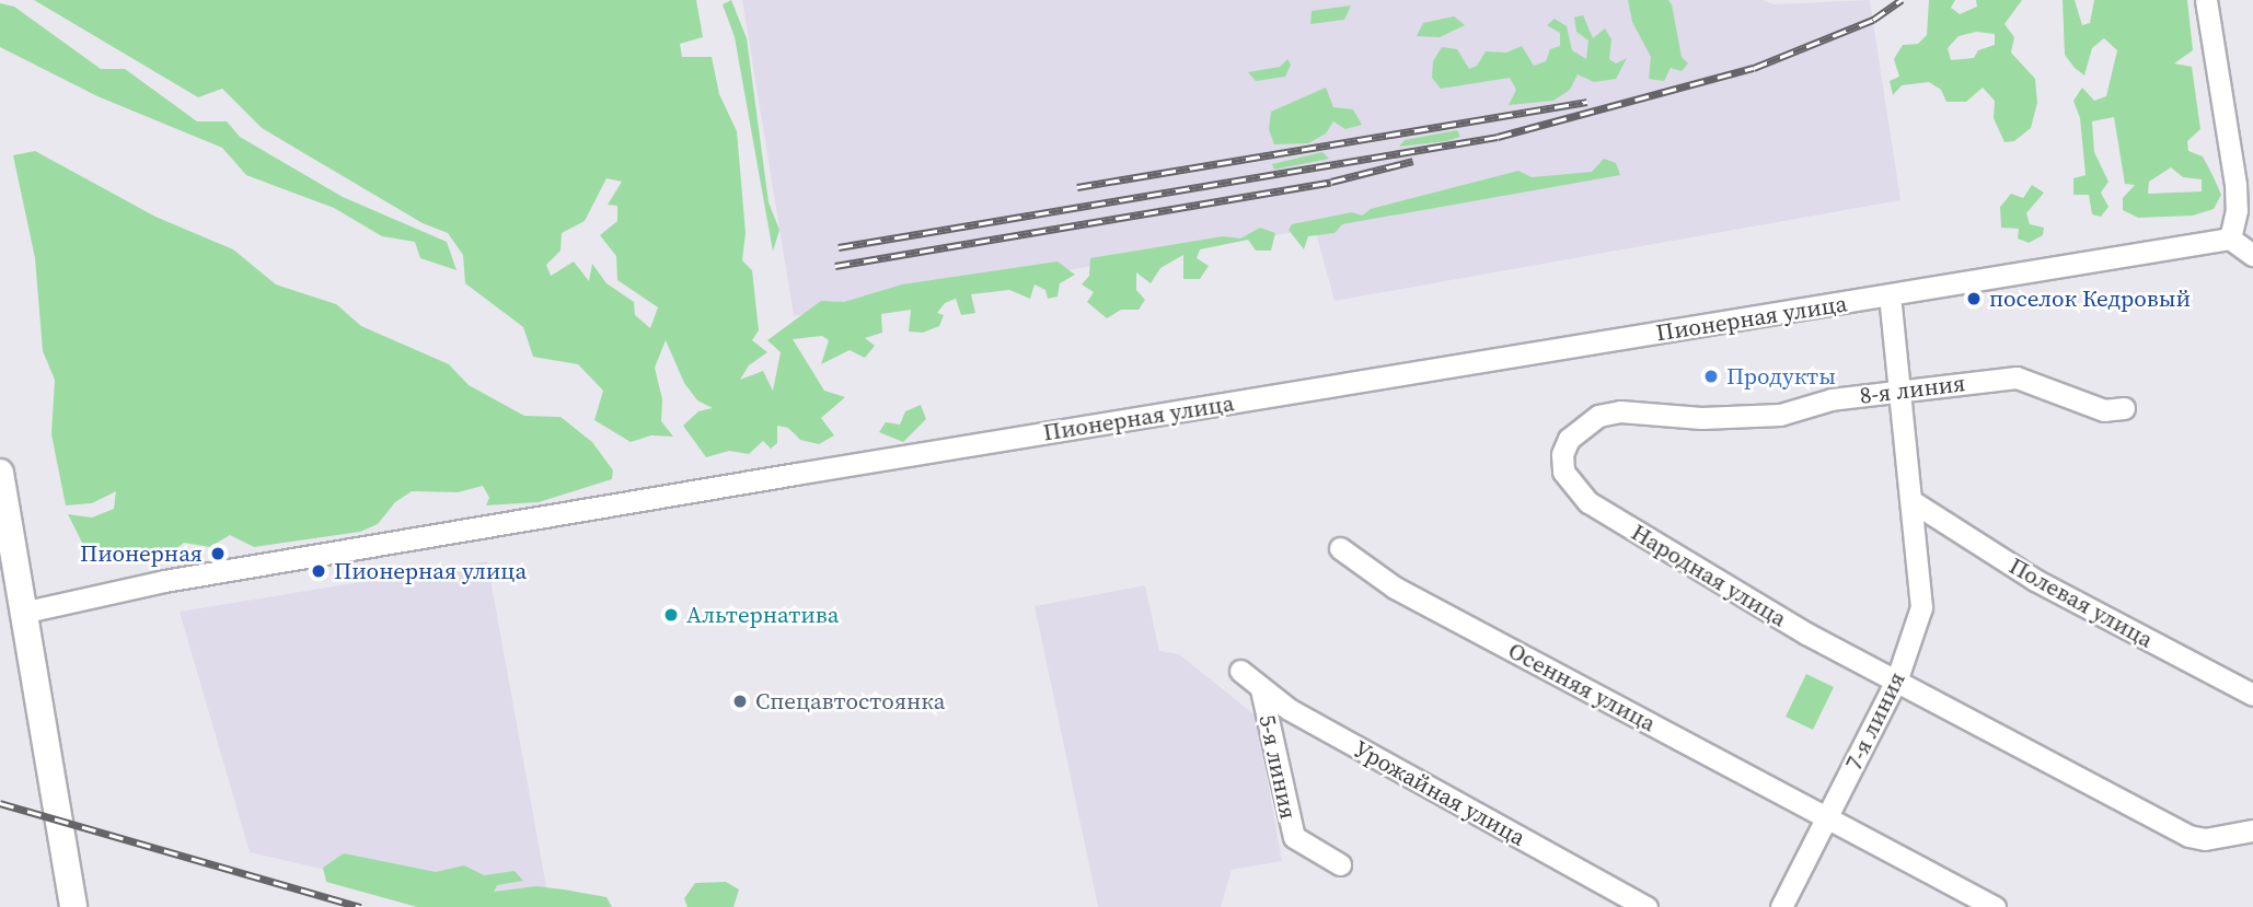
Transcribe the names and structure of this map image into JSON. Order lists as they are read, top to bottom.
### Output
{
  "streets": {
    "street": [
      "Пионерная улица",
      "8-я линия",
      "Народная улица",
      "Полевая улица",
      "Осенняя улица",
      "7-я линия",
      "5-я линия",
      "Урожайная улица"
    ]
  },
  "crossings": [
    ["8-я линия", "Народная улица"],
    ["Народная улица", "7-я линия"],
    ["Полевая улица", "7-я линия"],
    ["Осенняя улица", "7-я линия"],
    ["5-я линия", "Урожайная улица"]
  ],
  "places": [
    "поселок Кедровый",
    "Продукты",
    "Пионерная",
    "Пионерная улица",
    "Альтернатива",
    "Спецавтостоянка"
  ]
}
